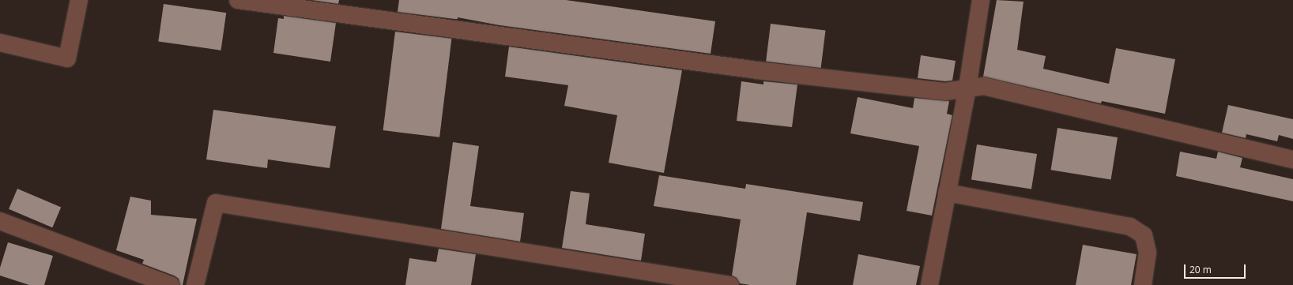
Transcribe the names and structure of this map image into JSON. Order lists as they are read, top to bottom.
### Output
{
  "scale_bar": "20 m"
}
